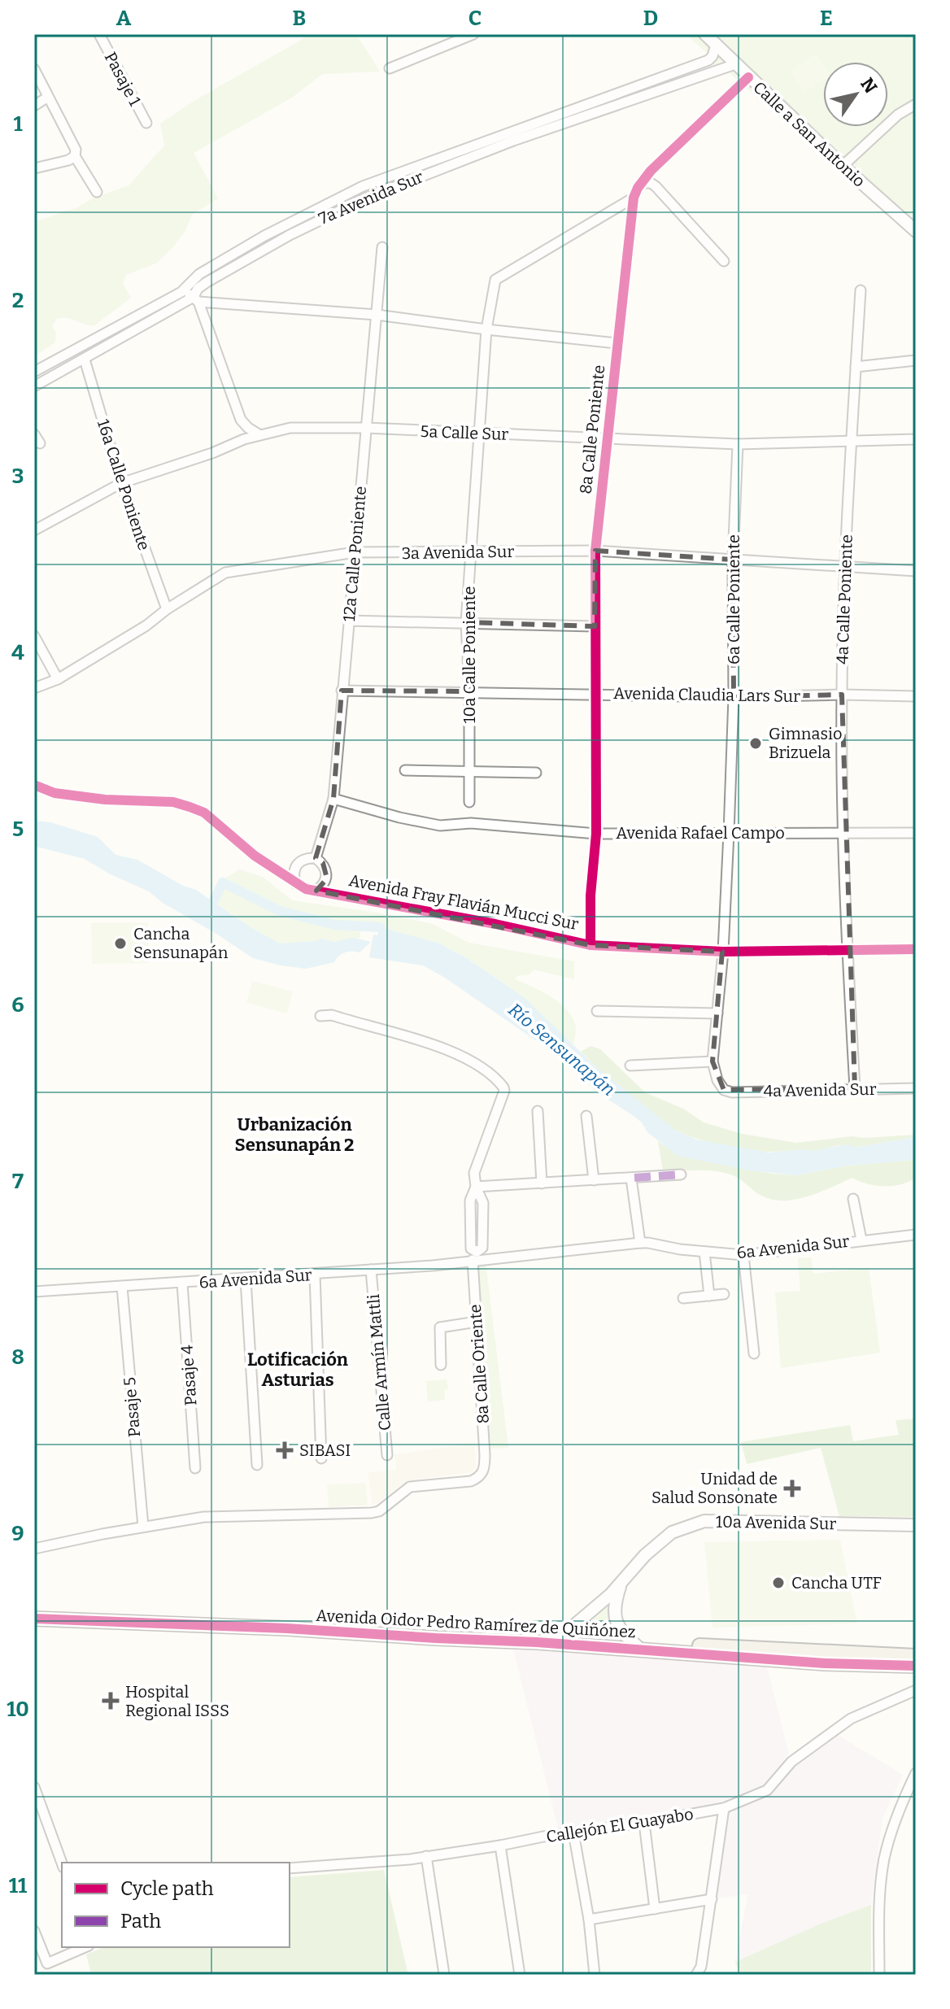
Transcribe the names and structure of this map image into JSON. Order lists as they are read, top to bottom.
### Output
{
  "streets": {
    "main road": ["Avenida Oidor Pedro Ramírez de Quiñónez"],
    "street": [
      "Pasaje 1",
      "Calle a San Antonio",
      "7a Avenida Sur",
      "8a Calle Poniente",
      "5a Calle Sur",
      "16a Calle Poniente",
      "3a Avenida Sur",
      "12a Calle Poniente",
      "6a Calle Poniente",
      "4a Calle Poniente",
      "10a Calle Poniente",
      "Avenida Claudia Lars Sur",
      "Avenida Rafael Campo",
      "Avenida Fray Flavián Mucci Sur",
      "4a Avenida Sur",
      "6a Avenida Sur",
      "Calle Armín Mattli",
      "8a Calle Oriente",
      "Pasaje 4",
      "Pasaje 5",
      "10a Avenida Sur",
      "Callejón El Guayabo"
    ]
  },
  "crossings": [
    ["Calle a San Antonio", "7a Avenida Sur"],
    ["Calle a San Antonio", "8a Calle Poniente"],
    ["7a Avenida Sur", "16a Calle Poniente"],
    ["8a Calle Poniente", "5a Calle Sur"],
    ["8a Calle Poniente", "3a Avenida Sur"],
    ["8a Calle Poniente", "10a Calle Poniente"],
    ["8a Calle Poniente", "Avenida Claudia Lars Sur"],
    ["8a Calle Poniente", "Avenida Rafael Campo"],
    ["5a Calle Sur", "16a Calle Poniente"],
    ["5a Calle Sur", "12a Calle Poniente"],
    ["5a Calle Sur", "6a Calle Poniente"],
    ["5a Calle Sur", "4a Calle Poniente"],
    ["5a Calle Sur", "10a Calle Poniente"],
    ["16a Calle Poniente", "3a Avenida Sur"],
    ["3a Avenida Sur", "12a Calle Poniente"],
    ["3a Avenida Sur", "6a Calle Poniente"],
    ["3a Avenida Sur", "4a Calle Poniente"],
    ["3a Avenida Sur", "10a Calle Poniente"],
    ["12a Calle Poniente", "Avenida Claudia Lars Sur"],
    ["12a Calle Poniente", "Avenida Rafael Campo"],
    ["12a Calle Poniente", "Avenida Fray Flavián Mucci Sur"],
    ["6a Calle Poniente", "Avenida Claudia Lars Sur"],
    ["6a Calle Poniente", "Avenida Rafael Campo"],
    ["6a Calle Poniente", "Avenida Fray Flavián Mucci Sur"],
    ["6a Calle Poniente", "4a Avenida Sur"],
    ["4a Calle Poniente", "Avenida Claudia Lars Sur"],
    ["4a Calle Poniente", "Avenida Rafael Campo"],
    ["4a Calle Poniente", "Avenida Fray Flavián Mucci Sur"],
    ["4a Calle Poniente", "4a Avenida Sur"],
    ["10a Calle Poniente", "Avenida Claudia Lars Sur"],
    ["6a Avenida Sur", "Calle Armín Mattli"],
    ["6a Avenida Sur", "8a Calle Oriente"],
    ["6a Avenida Sur", "Pasaje 4"],
    ["6a Avenida Sur", "Pasaje 5"],
    ["8a Calle Oriente", "Pasaje 5"],
    ["10a Avenida Sur", "Avenida Oidor Pedro Ramírez de Quiñónez"]
  ],
  "districts": ["Urbanización Sensunapán 2", "Lotificación Asturias"],
  "water": ["Río Sensunapán"],
  "places": {
    "other": ["Gimnasio Brizuela", "Cancha Sensunapán", "Cancha UTF"],
    "health": ["SIBASI", "Unidad de Salud Sonsonate", "Hospital Regional ISSS"]
  },
  "legend": ["Cycle path", "Path"],
  "north": "top right",
  "grid": {
    "columns": [
      "A",
      "B",
      "C",
      "D",
      "E"
    ],
    "rows": [
      "1",
      "2",
      "3",
      "4",
      "5",
      "6",
      "7",
      "8",
      "9",
      "10",
      "11"
    ]
  }
}
